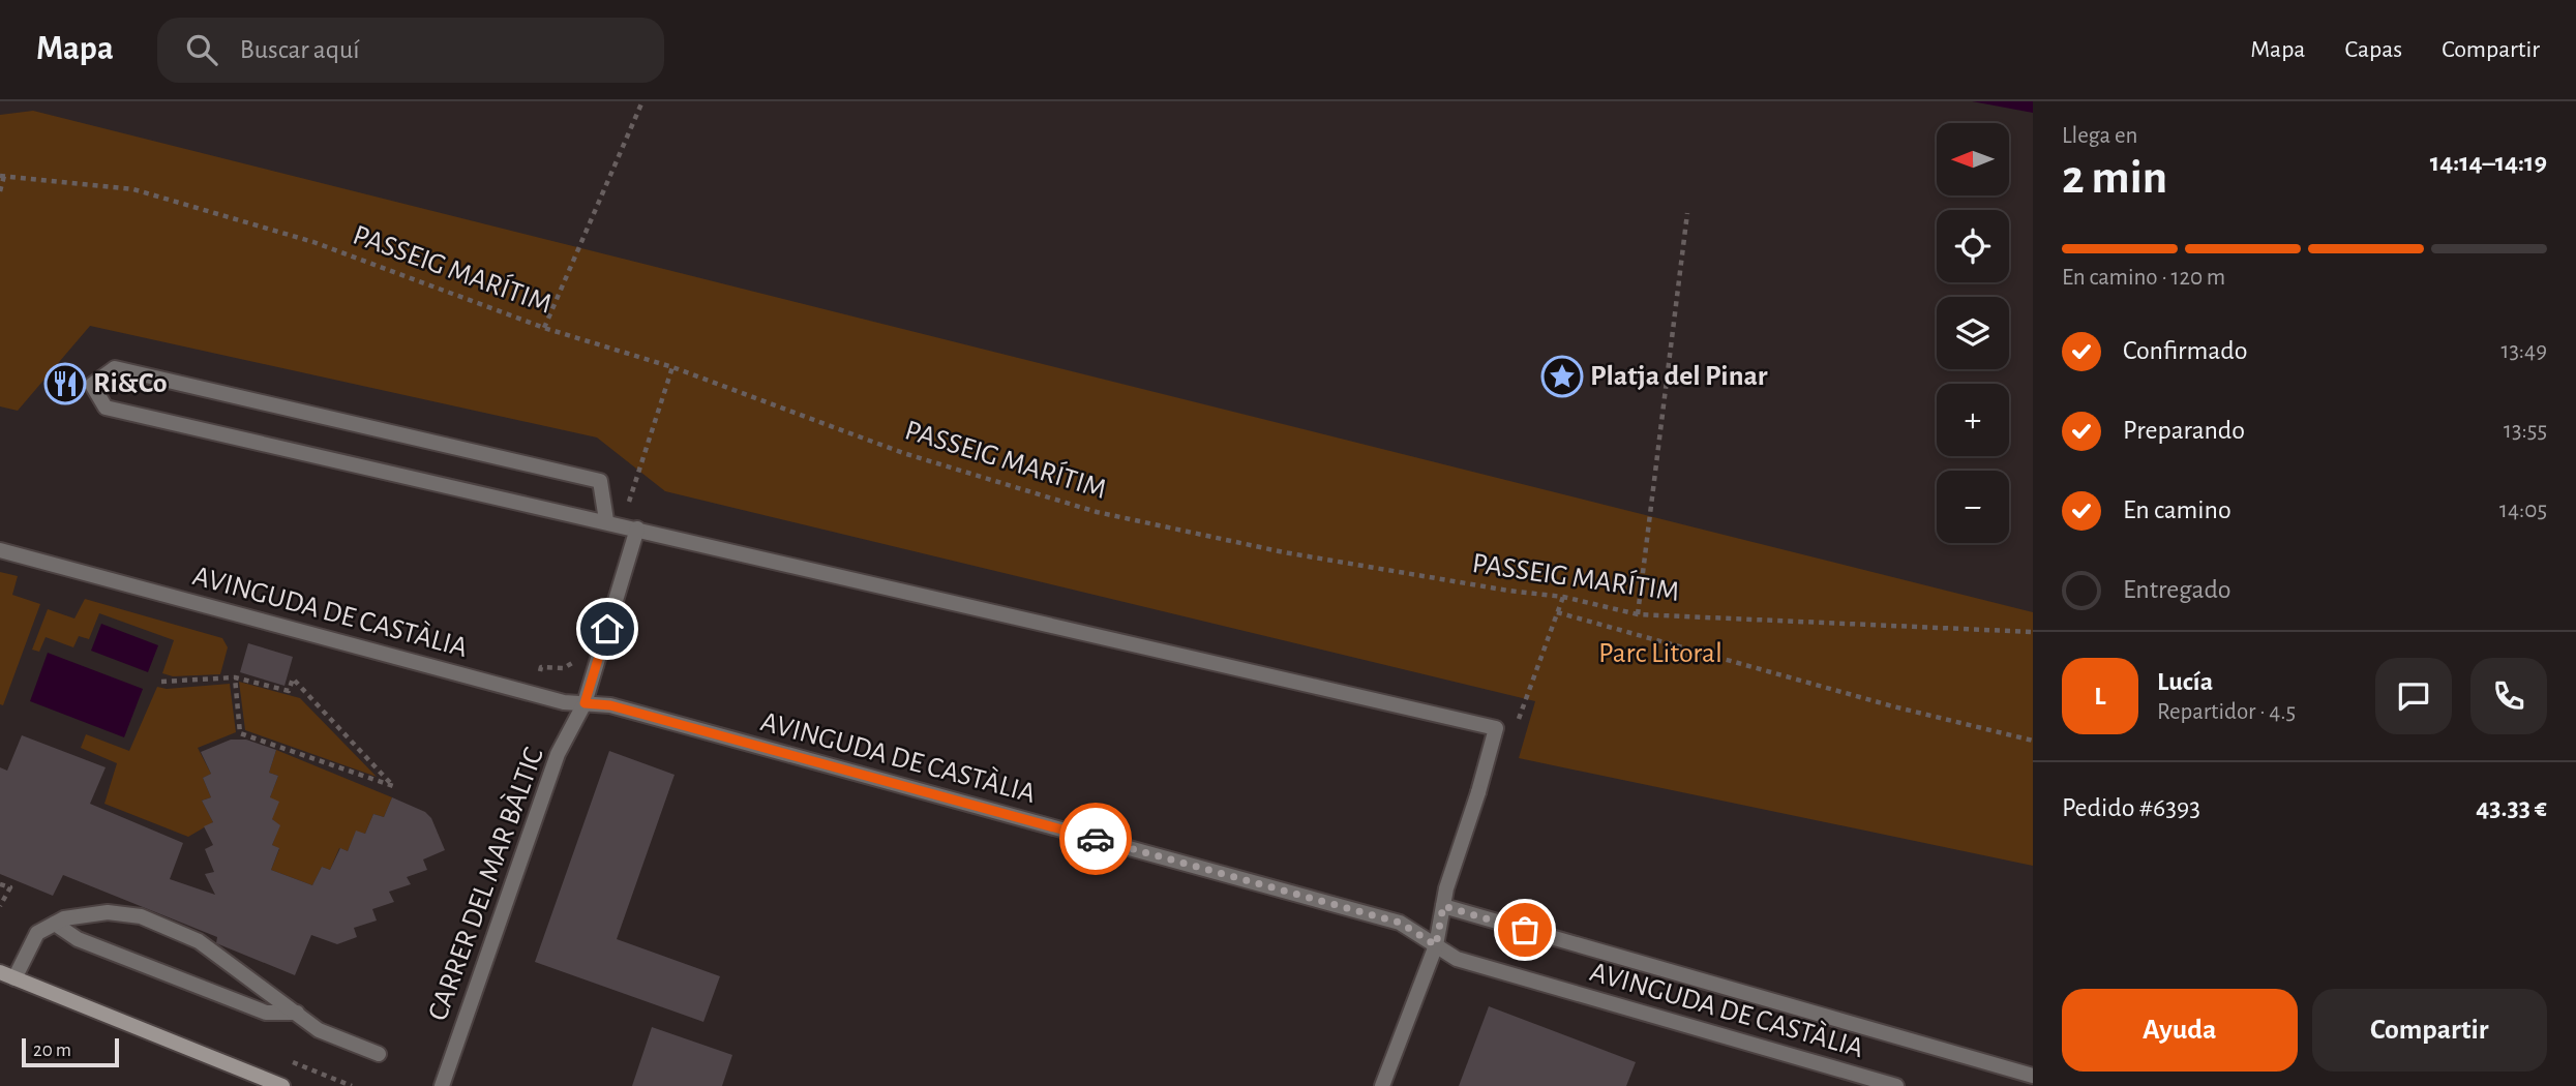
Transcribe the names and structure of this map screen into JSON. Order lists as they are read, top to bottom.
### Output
{
  "streets": {
    "street": ["AVINGUDA DE CASTÀLIA", "CARRER DEL MAR BÀLTIC"],
    "path": ["PASSEIG MARÍTIM"]
  },
  "crossings": [
    ["AVINGUDA DE CASTÀLIA", "CARRER DEL MAR BÀLTIC"]
  ],
  "parks": ["Parc Litoral"],
  "places": {
    "place": ["Platja del Pinar"],
    "restaurant": ["Ri&Co"]
  },
  "scale_bar": "20 m",
  "north": "left",
  "page": {
    "header": "Mapa",
    "search": "Buscar aquí",
    "nav": ["Mapa", "Capas", "Compartir"],
    "heading": ["2 min", "Llega en", "14:14–14:19"],
    "panel": [
      "Lucía",
      "Repartidor · 4.5",
      "Pedido #6393",
      "43.33 €"
    ],
    "map_buttons": ["+", "−"],
    "bar": "En camino · 120 m",
    "list": [
      ["Confirmado", "13:49"],
      ["Preparando", "13:55"],
      ["En camino", "14:05"],
      "Entregado"
    ],
    "round": "L",
    "buttons": ["Ayuda", "Compartir"],
    "scale": "20 m"
  }
}
